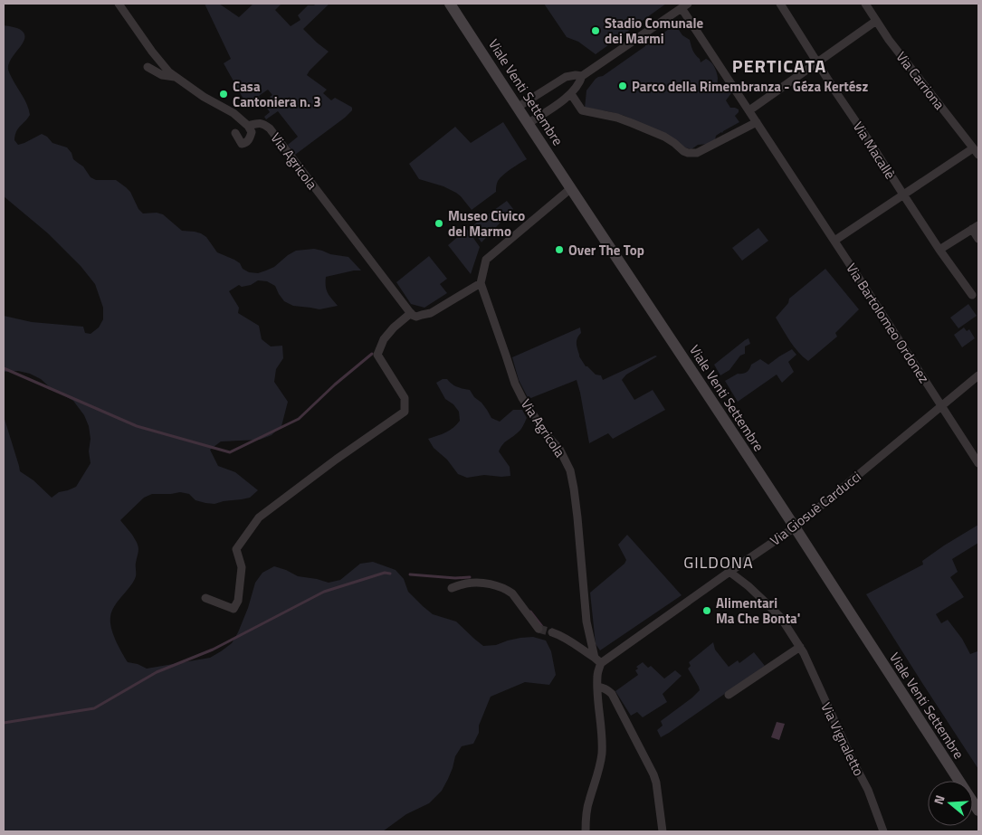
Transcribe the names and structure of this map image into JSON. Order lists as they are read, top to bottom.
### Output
{
  "streets": {
    "main road": ["Viale Venti Settembre"],
    "street": [
      "Via Carriona",
      "Via Macallè",
      "Via Agricola",
      "Via Bartolomeo Ordonez",
      "Via Giosuè Carducci",
      "Via Vignaletto"
    ]
  },
  "crossings": [
    ["Viale Venti Settembre", "Via Giosuè Carducci"],
    ["Via Bartolomeo Ordonez", "Via Giosuè Carducci"],
    ["Via Giosuè Carducci", "Via Vignaletto"]
  ],
  "districts": ["PERTICATA", "GILDONA"],
  "places": [
    "Stadio Comunale dei Marmi",
    "Parco della Rimembranza - Géza Kertész",
    "Casa Cantoniera n. 3",
    "Museo Civico del Marmo",
    "Over The Top",
    "Alimentari Ma Che Bonta'"
  ],
  "north": "left"
}
